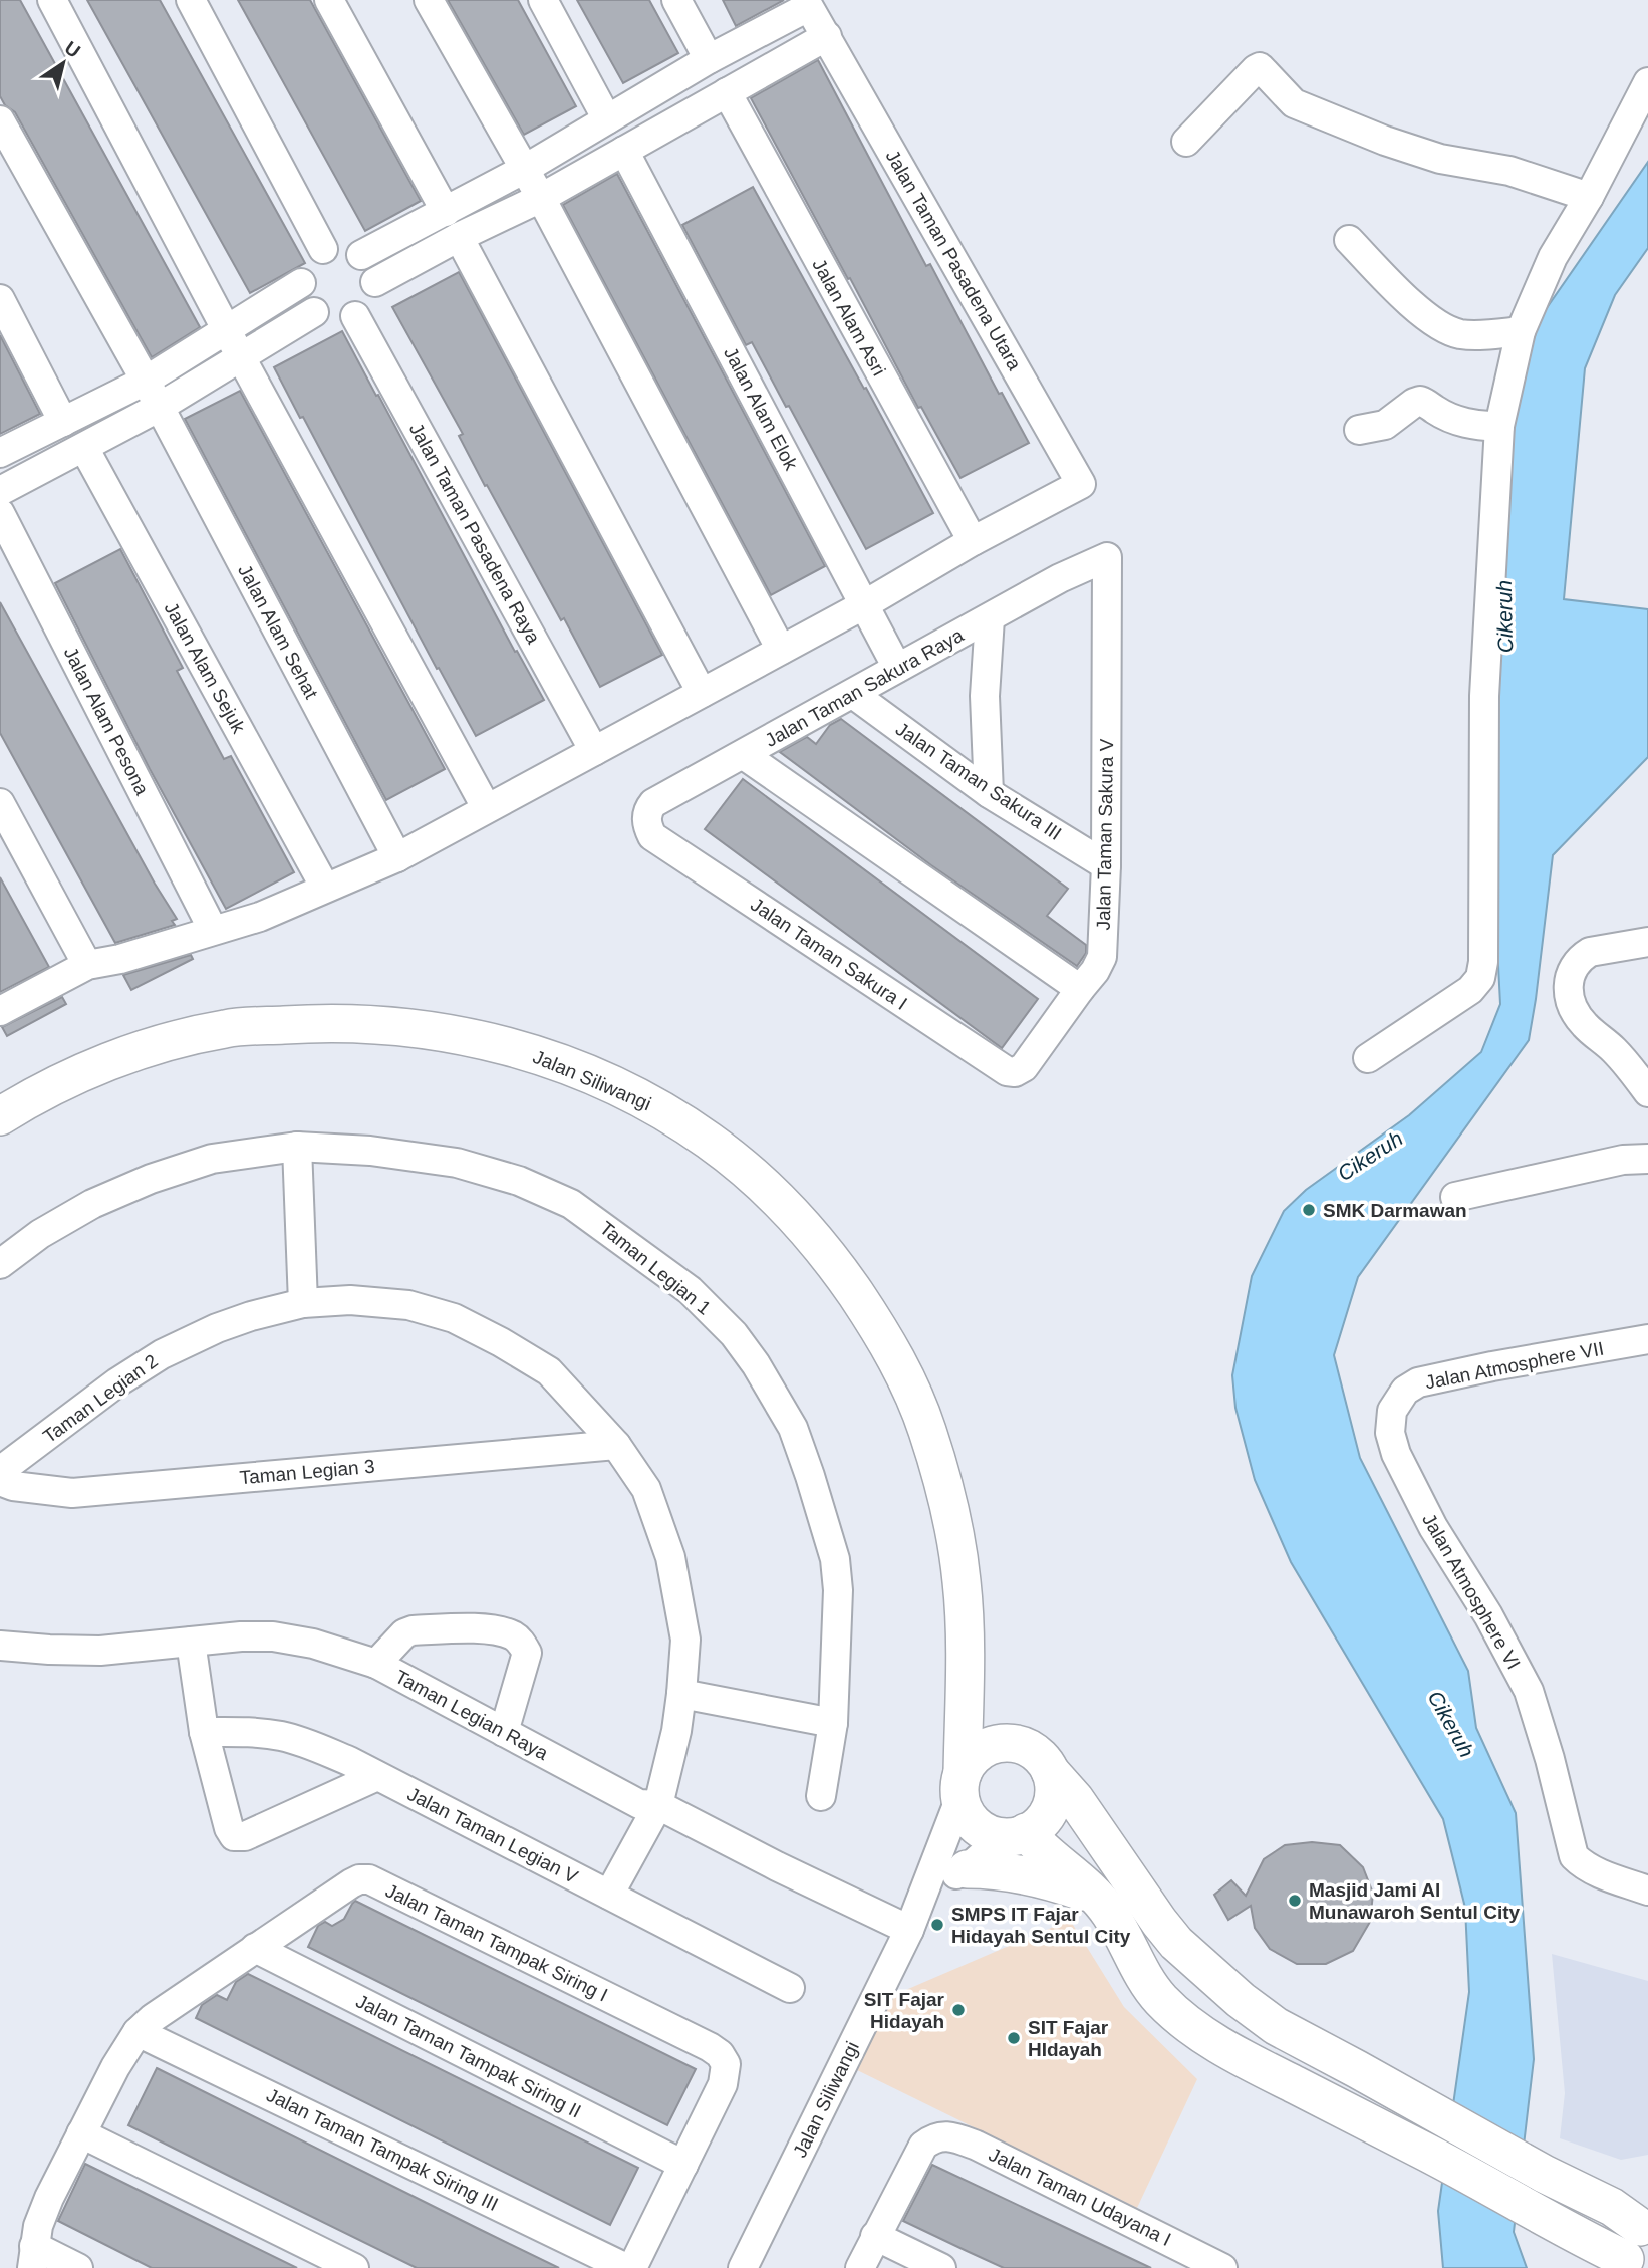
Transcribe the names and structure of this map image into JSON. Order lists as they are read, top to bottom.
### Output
{
  "streets": {
    "main road": ["Jalan Siliwangi"],
    "street": [
      "Jalan Taman Pasadena Utara",
      "Jalan Alam Asri",
      "Jalan Alam Elok",
      "Jalan Taman Pasadena Raya",
      "Jalan Alam Sehat",
      "Jalan Alam Sejuk",
      "Jalan Taman Sakura Raya",
      "Jalan Alam Pesona",
      "Jalan Taman Sakura III",
      "Jalan Taman Sakura V",
      "Jalan Taman Sakura I",
      "Taman Legian 1",
      "Jalan Atmosphere VII",
      "Taman Legian 2",
      "Taman Legian 3",
      "Jalan Atmosphere VI",
      "Taman Legian Raya",
      "Jalan Taman Legian V",
      "Jalan Taman Tampak Siring I",
      "Jalan Taman Tampak Siring II",
      "Jalan Taman Tampak Siring III",
      "Jalan Taman Udayana I"
    ]
  },
  "crossings": [
    ["Jalan Taman Pasadena Utara", "Jalan Alam Asri"],
    ["Jalan Alam Elok", "Jalan Taman Sakura Raya"],
    ["Jalan Taman Sakura Raya", "Jalan Taman Sakura III"],
    ["Jalan Taman Sakura Raya", "Jalan Taman Sakura V"],
    ["Jalan Taman Sakura Raya", "Jalan Taman Sakura I"],
    ["Jalan Taman Sakura III", "Jalan Taman Sakura V"],
    ["Jalan Taman Sakura V", "Jalan Taman Sakura I"],
    ["Jalan Siliwangi", "Taman Legian Raya"],
    ["Jalan Atmosphere VII", "Jalan Atmosphere VI"],
    ["Taman Legian 2", "Taman Legian 3"],
    ["Taman Legian 2", "Taman Legian Raya"],
    ["Jalan Taman Tampak Siring I", "Jalan Taman Tampak Siring II"],
    ["Jalan Taman Tampak Siring I", "Jalan Taman Tampak Siring III"]
  ],
  "water": ["Cikeruh"],
  "places": [
    "SMK Darmawan",
    "Masjid Jami Al Munawaroh Sentul City",
    "SMPS IT Fajar Hidayah Sentul City",
    "SIT Fajar Hidayah",
    "SIT Fajar HIdayah"
  ],
  "north": "top right"
}
